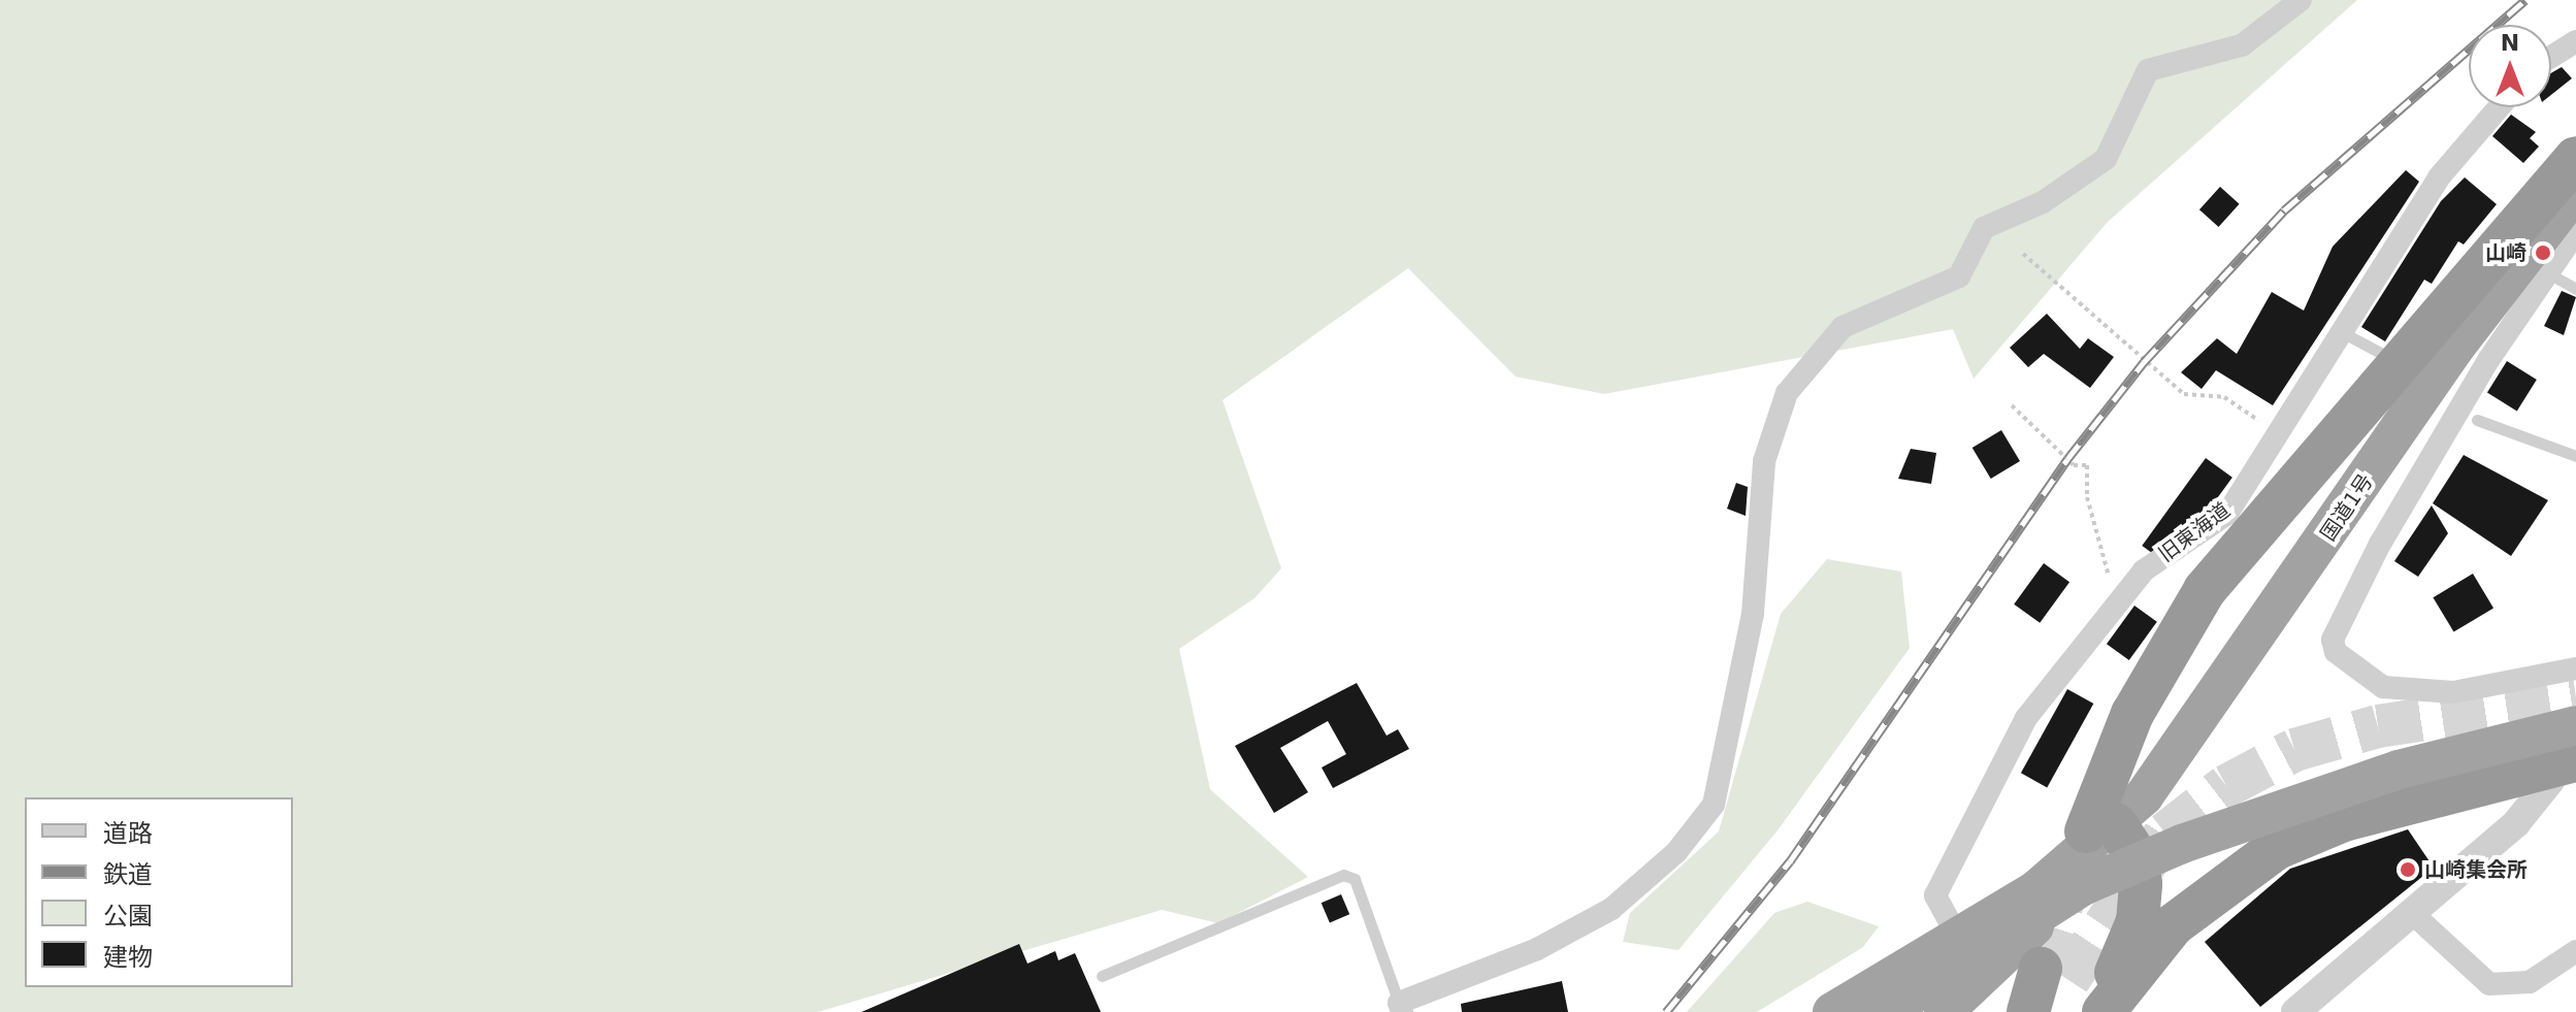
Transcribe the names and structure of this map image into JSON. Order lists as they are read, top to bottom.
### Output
{
  "streets": {
    "highway": ["国道1号"],
    "street": ["旧東海道"]
  },
  "crossings": [
    ["国道1号", "旧東海道"]
  ],
  "places": ["山崎", "山崎集会所"],
  "legend": [
    "道路",
    "鉄道",
    "公園",
    "建物"
  ],
  "north": "top"
}
